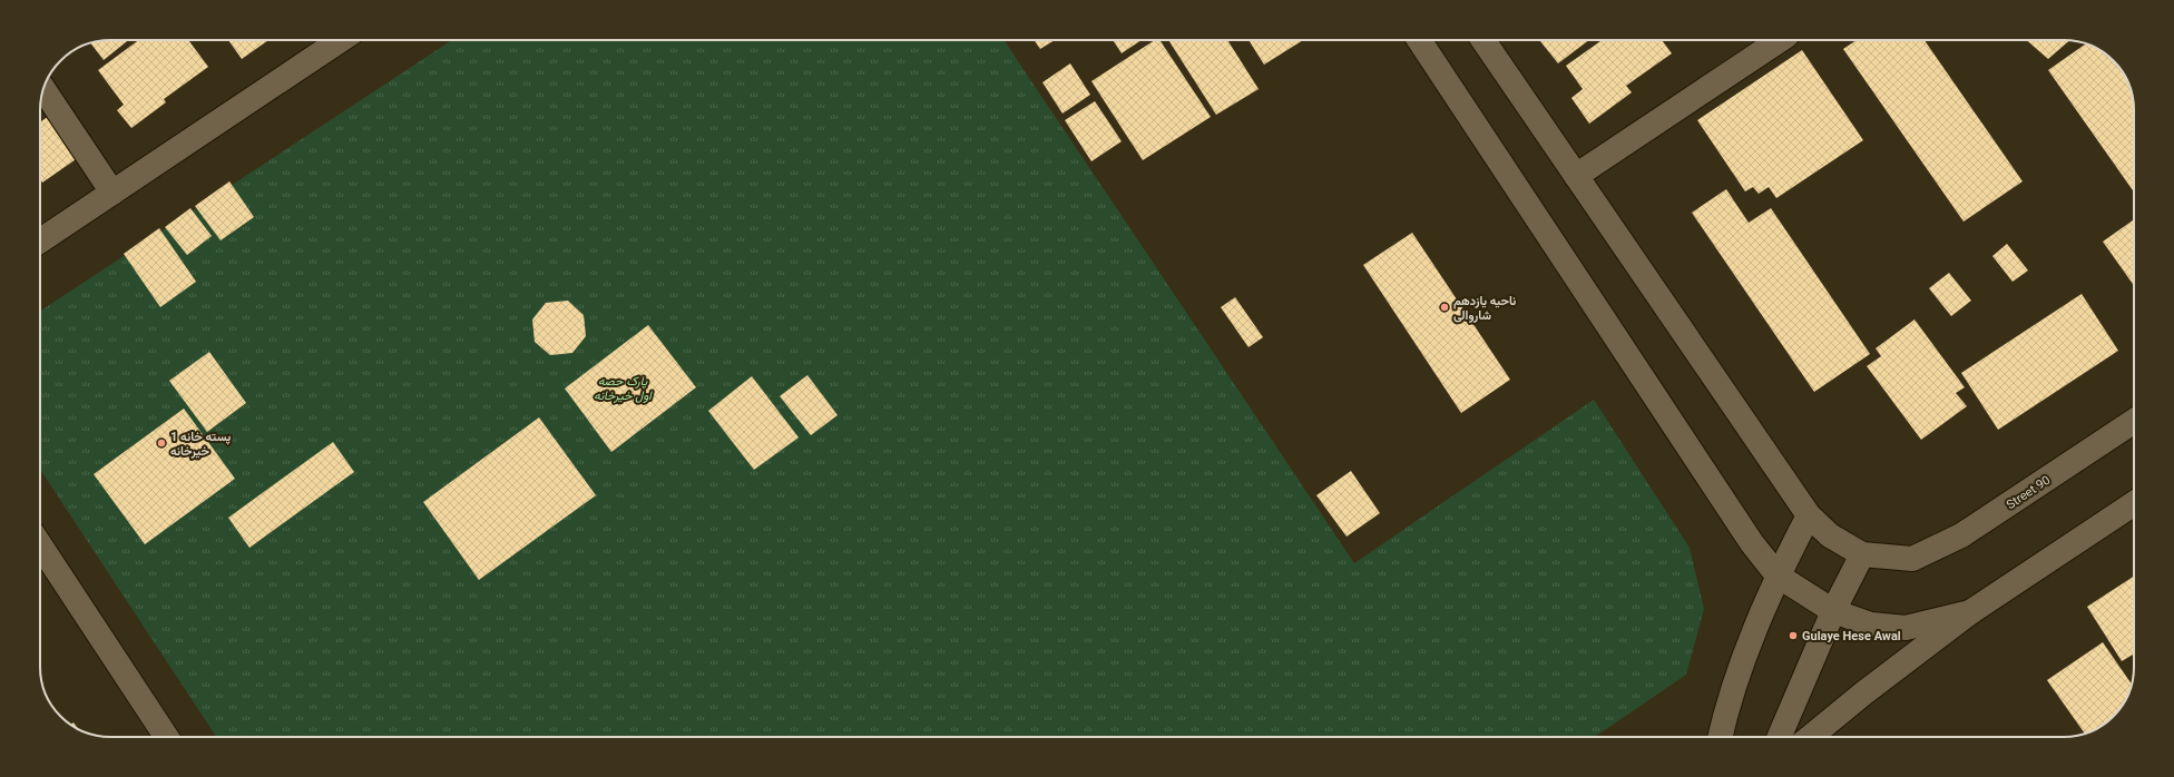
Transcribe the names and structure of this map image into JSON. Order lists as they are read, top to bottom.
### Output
{
  "streets": {
    "main road": ["Street 90"]
  },
  "parks": ["پارک حصه اول خیرخانه"],
  "places": ["ناحیه یازدهم شاروالی", "1 پسته خانه خیرخانه", "Gulaye Hese Awal"]
}
